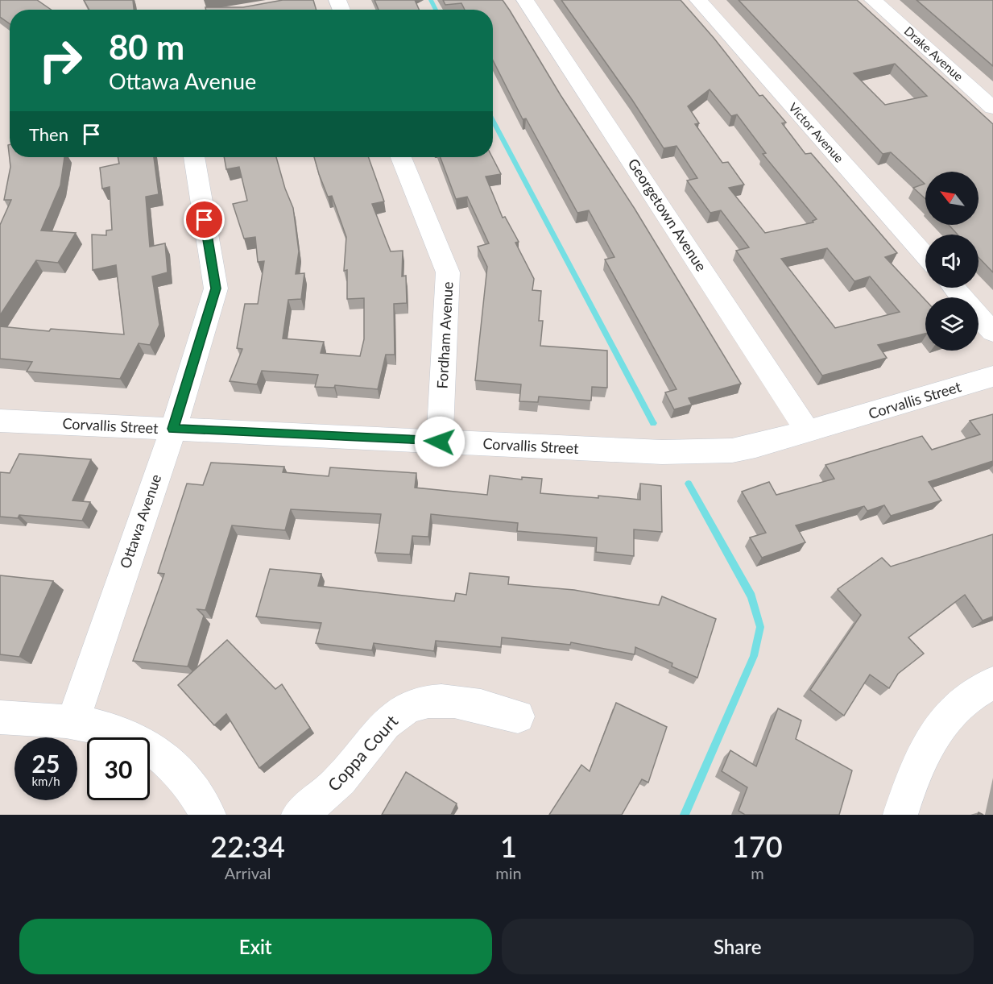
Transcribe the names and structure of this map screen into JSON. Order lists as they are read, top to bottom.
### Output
{
  "streets": {
    "street": [
      "Drake Avenue",
      "Victor Avenue",
      "Georgetown Avenue",
      "Fordham Avenue",
      "Corvallis Street",
      "Ottawa Avenue",
      "Coppa Court"
    ]
  },
  "crossings": [
    ["Georgetown Avenue", "Corvallis Street"],
    ["Fordham Avenue", "Corvallis Street"],
    ["Corvallis Street", "Ottawa Avenue"]
  ],
  "north": "top left",
  "page": {
    "turn": ["80 m", "Ottawa Avenue"],
    "then": "Then",
    "speed": "25 km/h",
    "limit": "30",
    "eta": [
      "22:34",
      "Arrival",
      "1",
      "min",
      "170",
      "m"
    ],
    "buttons": ["Exit", "Share"]
  }
}
